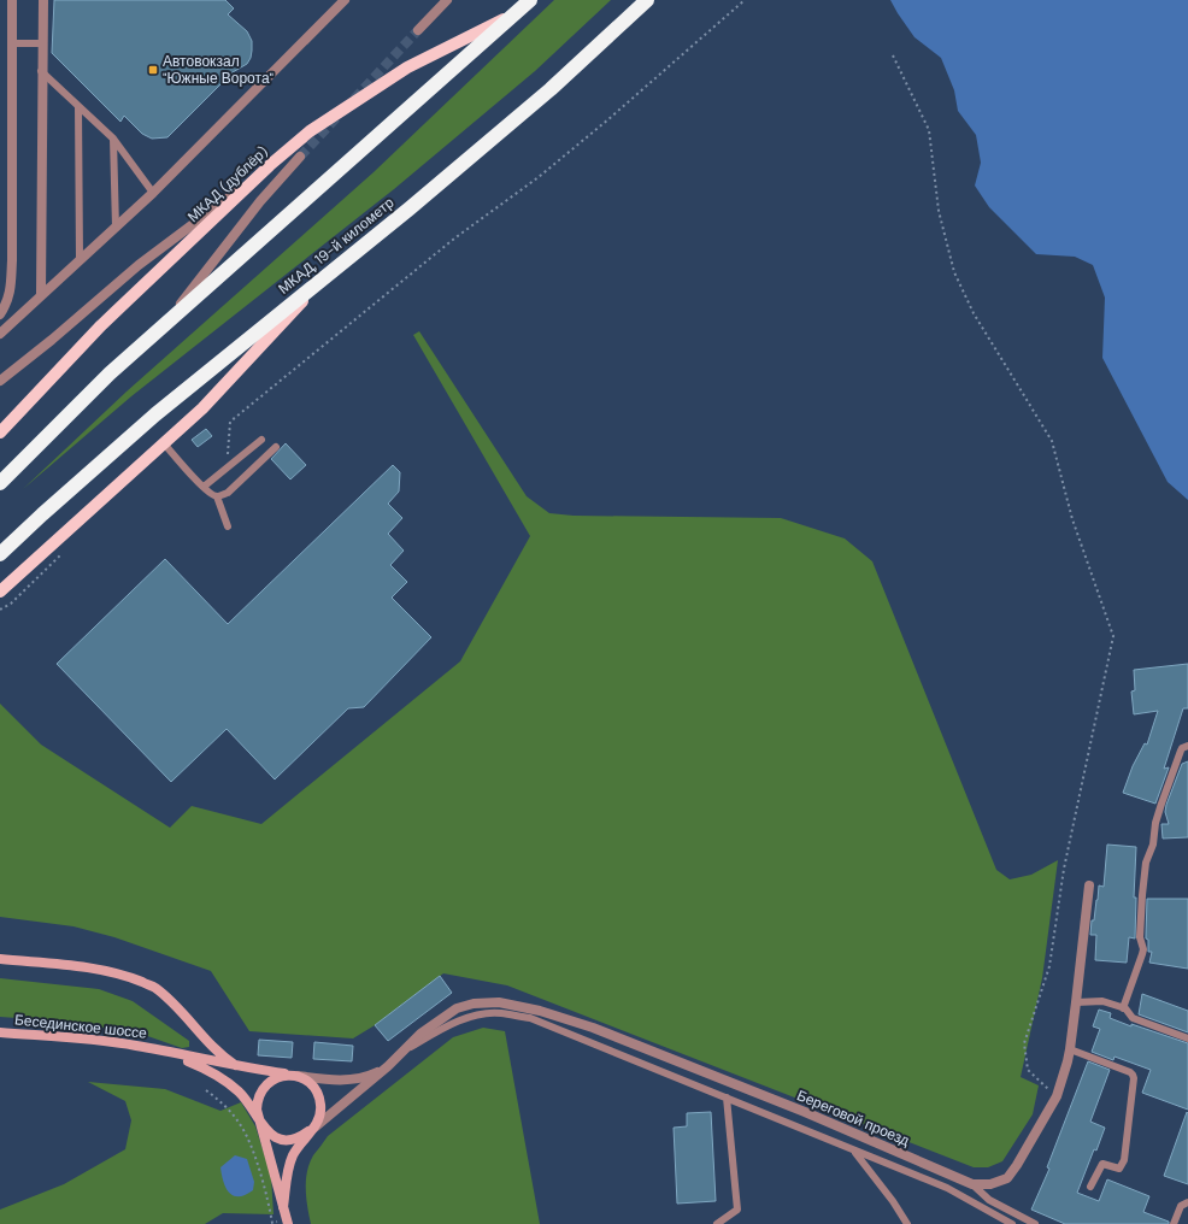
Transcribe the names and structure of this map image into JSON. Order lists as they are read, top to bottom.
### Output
{
  "streets": {
    "highway": ["МКАД, 19-й километр"],
    "main road": ["МКАД (дублёр)"],
    "street": ["Бесединское шоссе", "Береговой проезд"]
  },
  "places": {
    "transit": ["Автовокзал \"Южные Ворота\""]
  }
}
